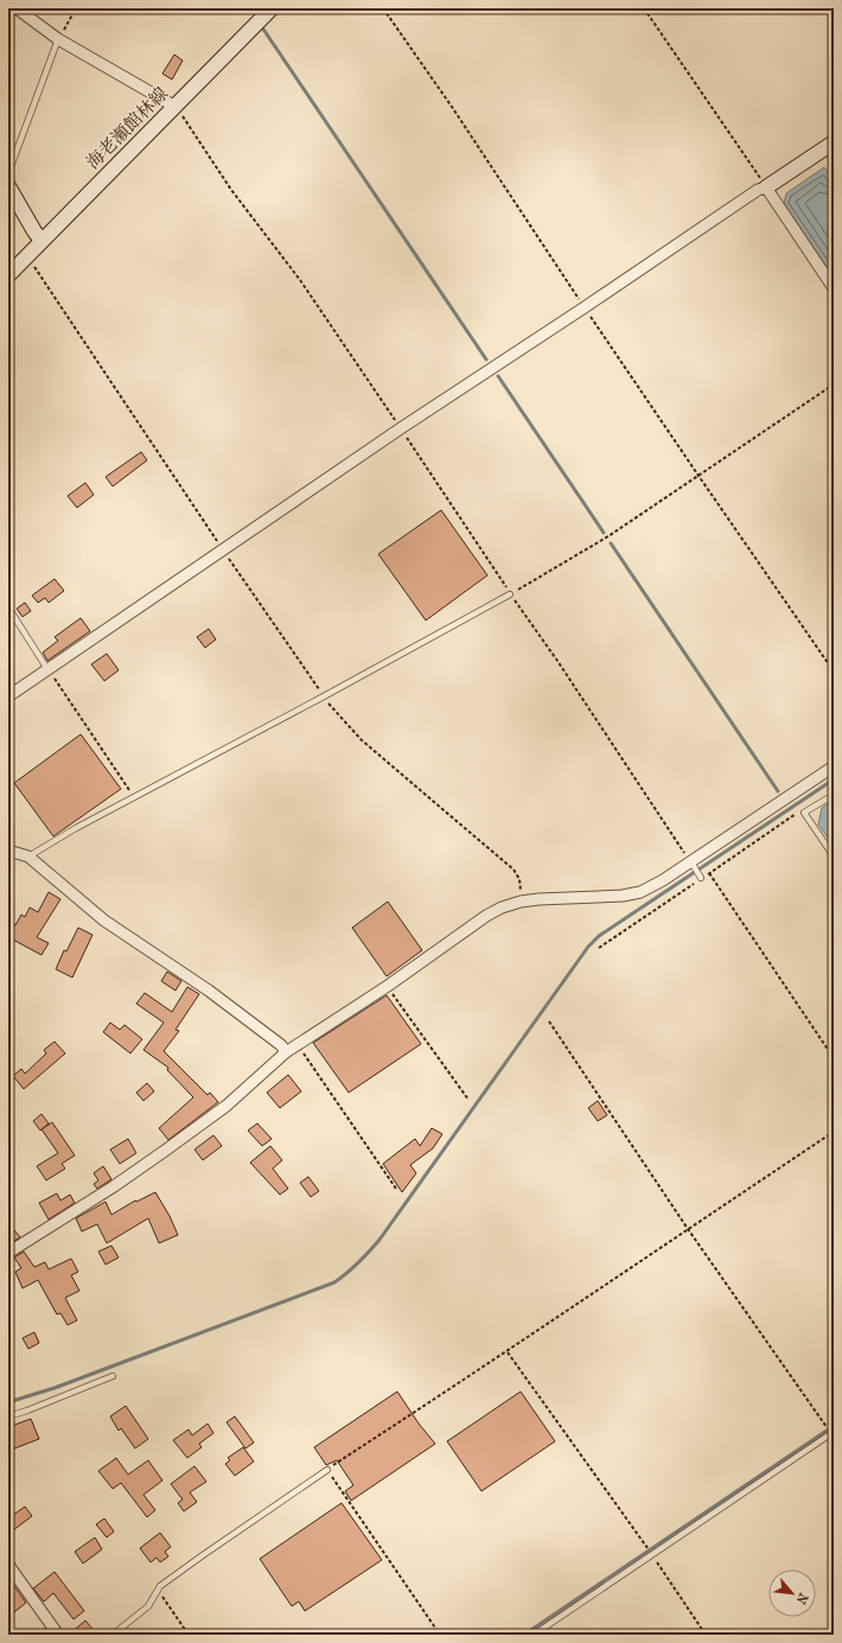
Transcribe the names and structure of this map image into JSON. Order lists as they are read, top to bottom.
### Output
{
  "streets": {
    "main road": ["海老瀬館林線"]
  },
  "north": "bottom right"
}
